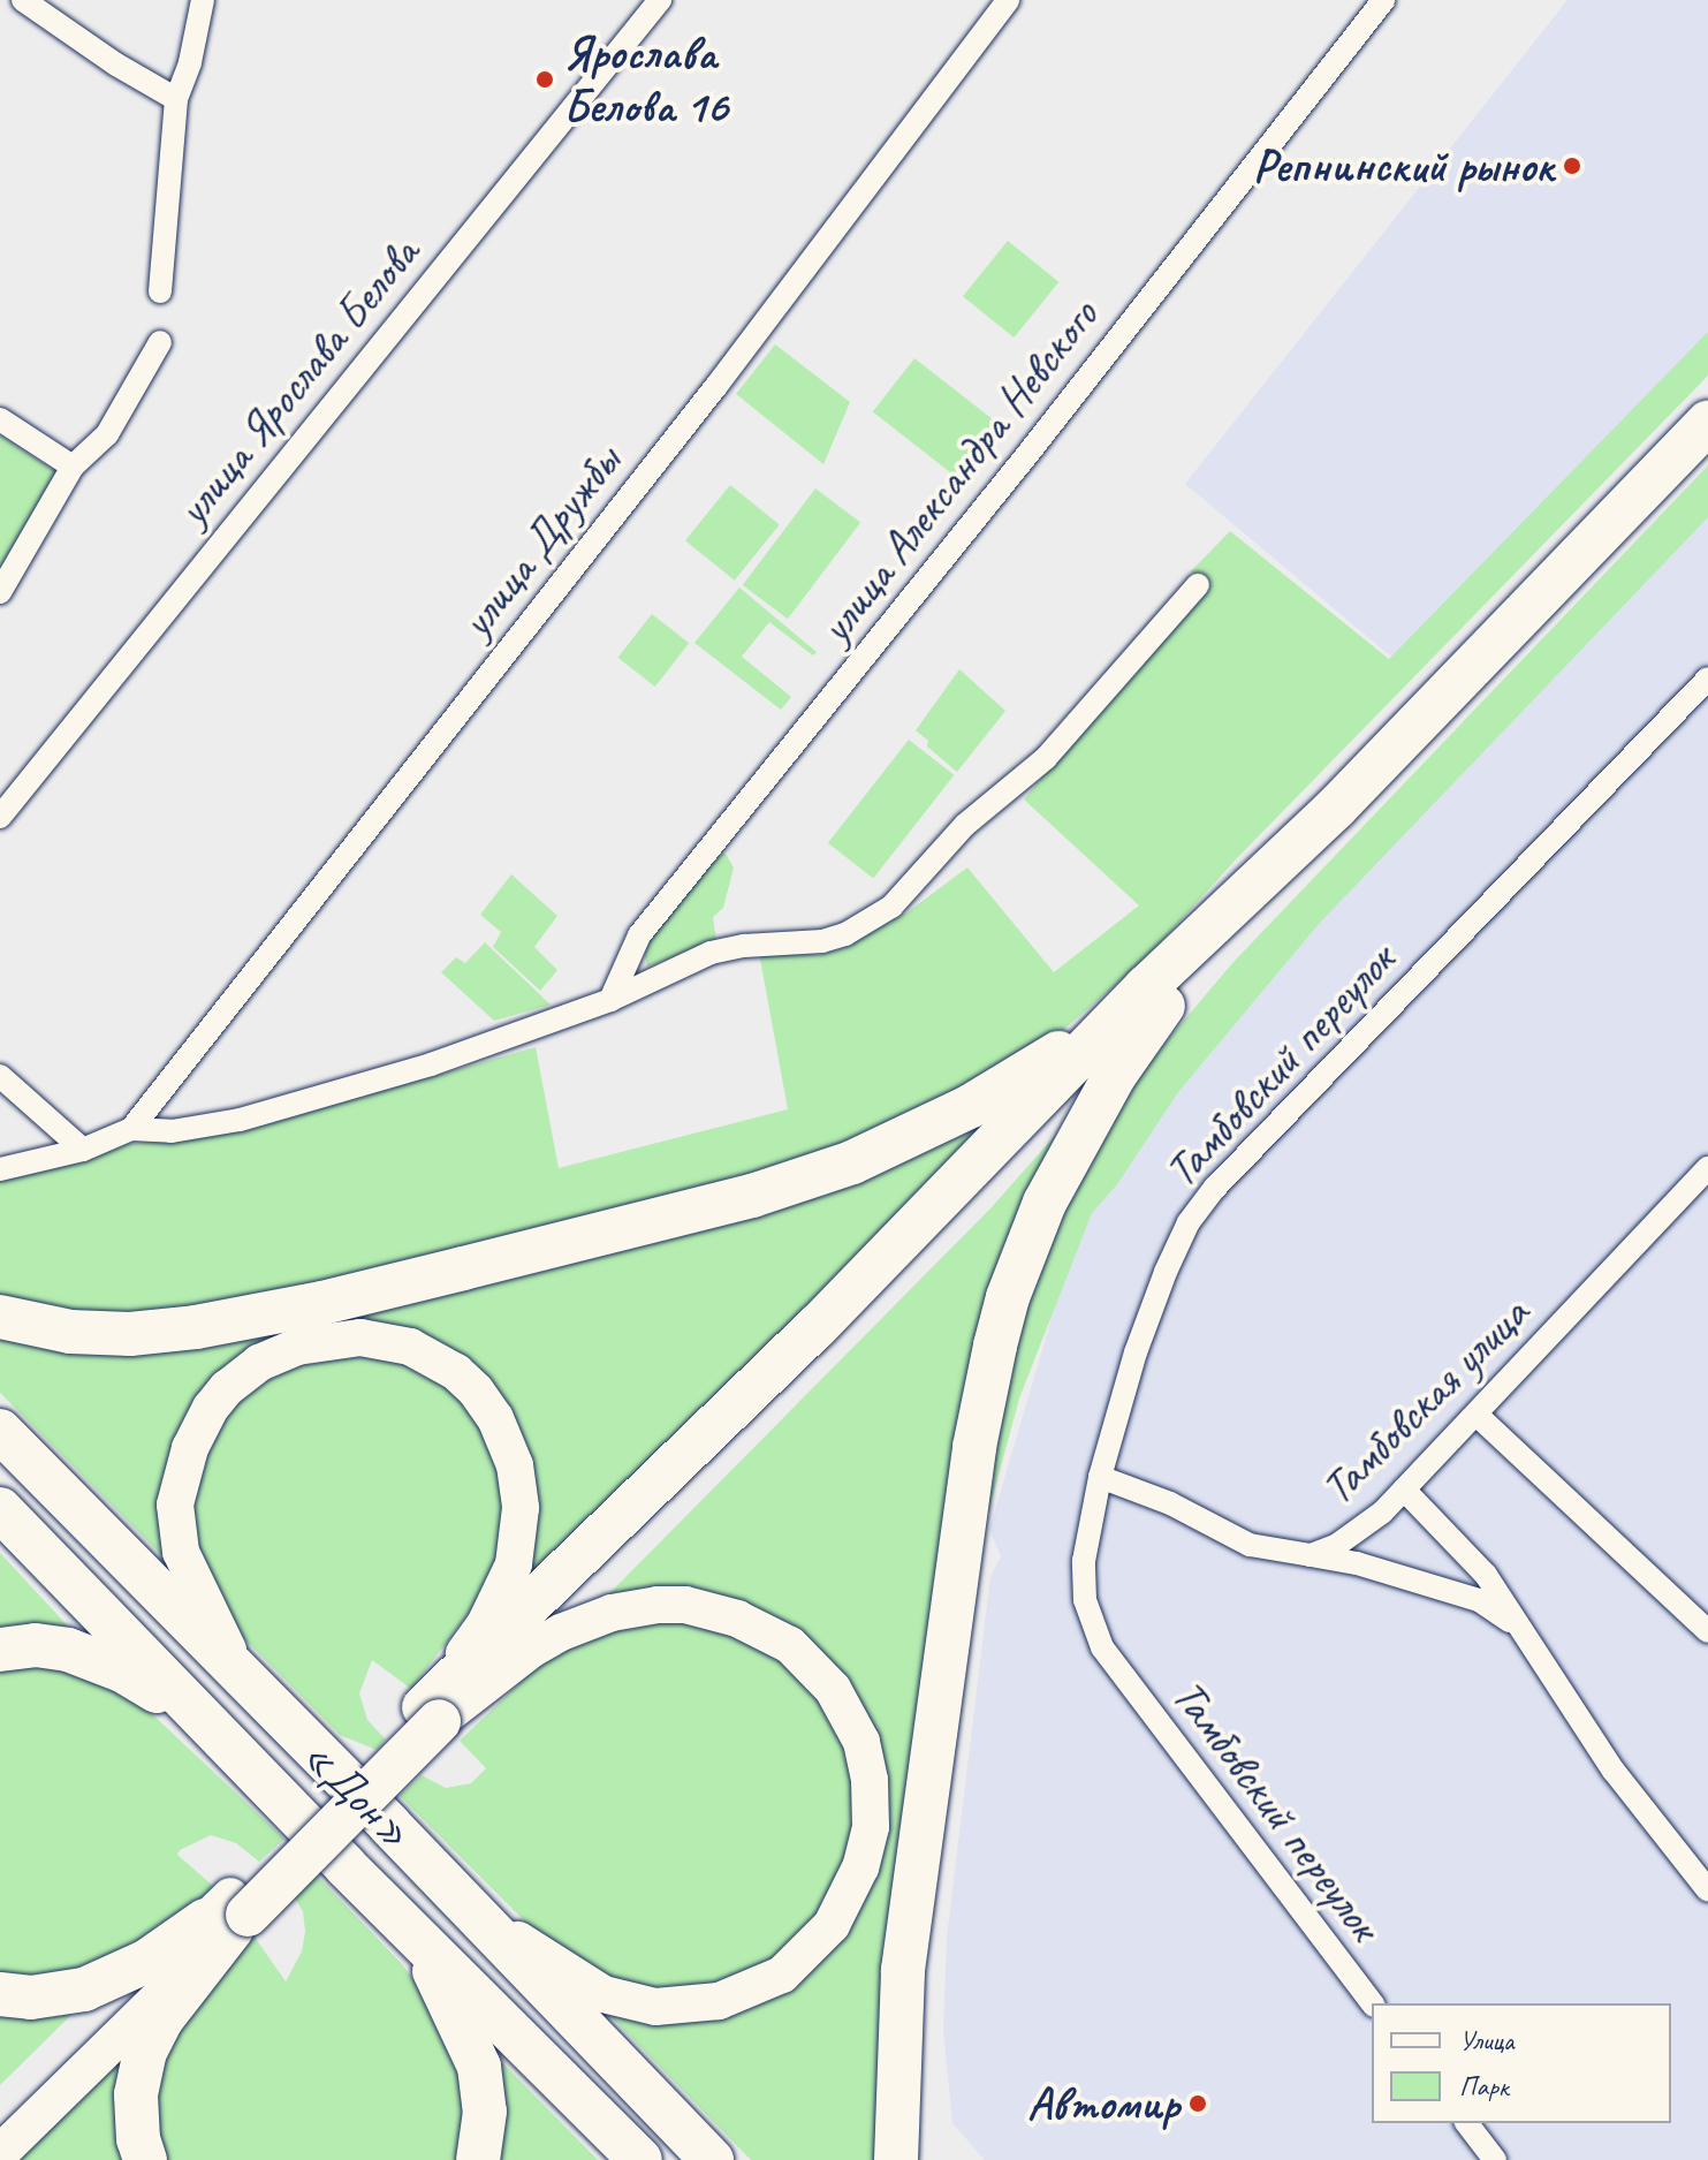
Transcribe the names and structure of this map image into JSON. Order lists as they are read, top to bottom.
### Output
{
  "streets": {
    "highway": ["«Дон»"],
    "street": [
      "улица Ярослава Белова",
      "улица Александра Невского",
      "улица Дружбы",
      "Тамбовский переулок",
      "Тамбовская улица"
    ]
  },
  "crossings": [
    ["Тамбовский переулок", "Тамбовская улица"]
  ],
  "places": ["Ярослава Белова 16", "Репнинский рынок", "Автомир"],
  "legend": ["Улица", "Парк"]
}
